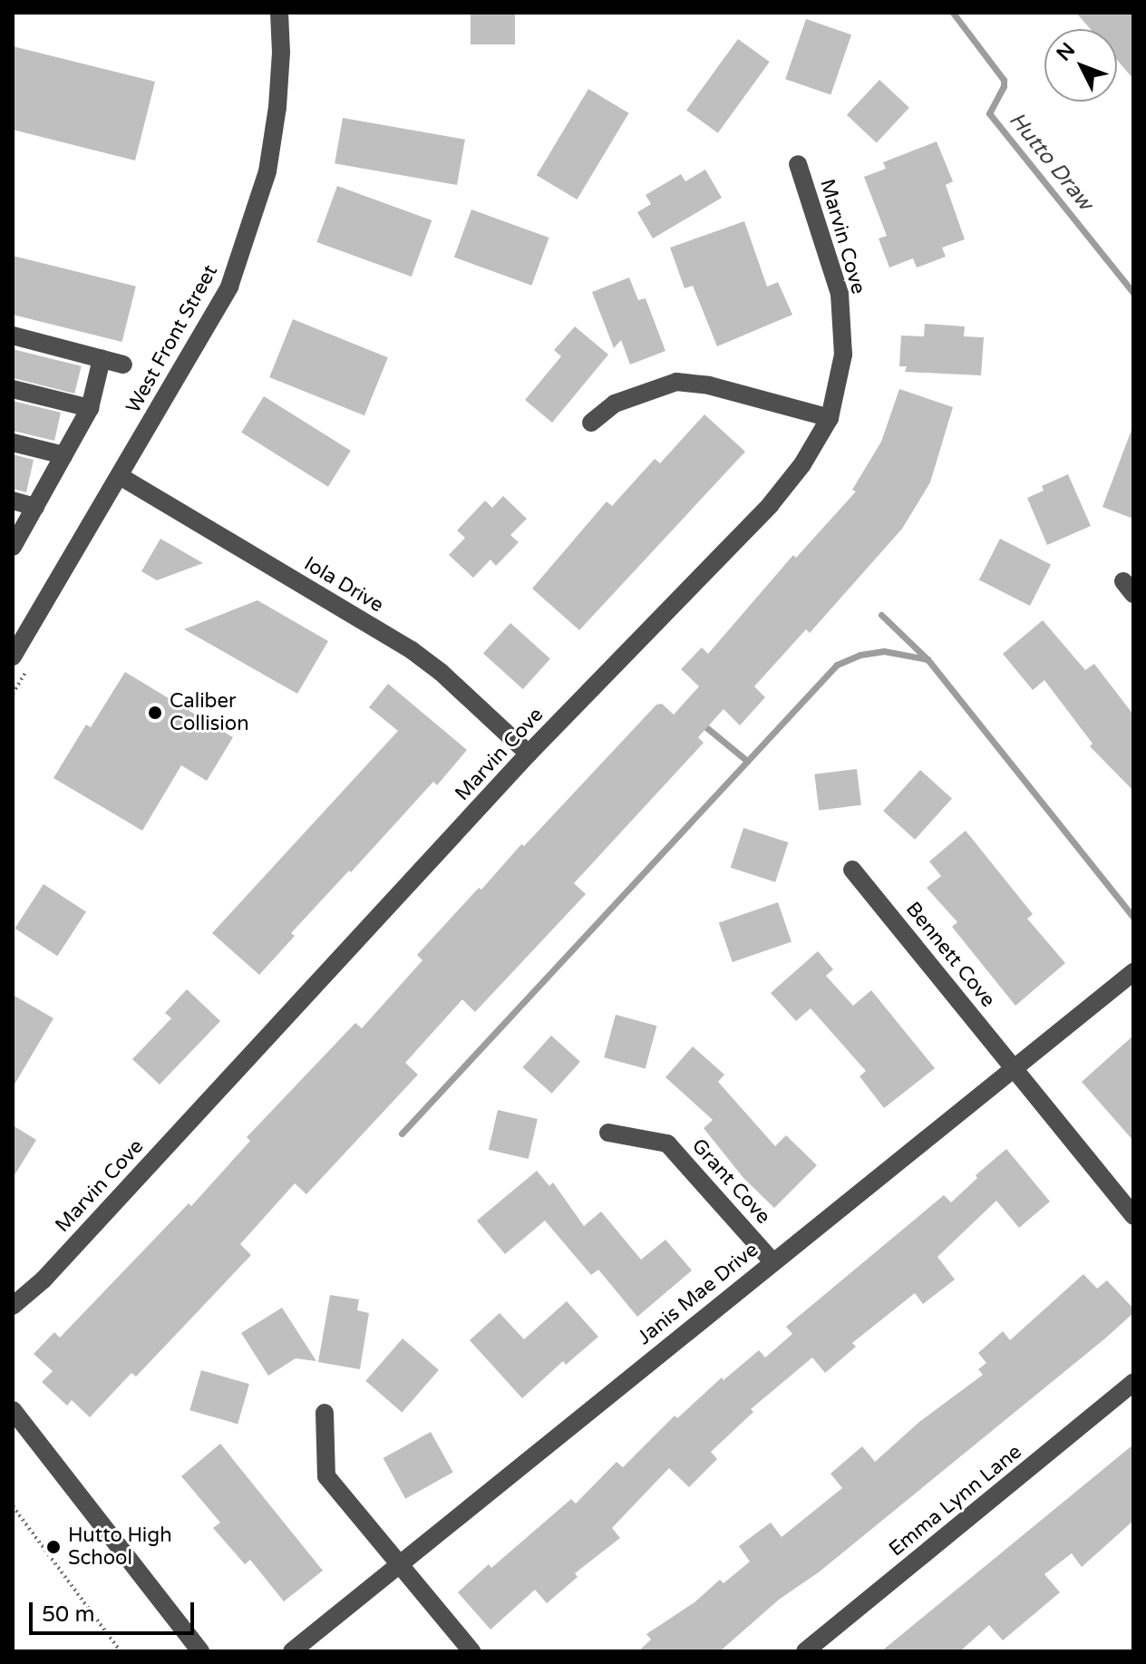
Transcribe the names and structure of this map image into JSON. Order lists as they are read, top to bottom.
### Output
{
  "streets": {
    "street": [
      "Marvin Cove",
      "West Front Street",
      "Iola Drive",
      "Bennett Cove",
      "Grant Cove",
      "Janis Mae Drive",
      "Emma Lynn Lane"
    ]
  },
  "crossings": [
    ["Marvin Cove", "Iola Drive"],
    ["West Front Street", "Iola Drive"],
    ["Bennett Cove", "Janis Mae Drive"],
    ["Grant Cove", "Janis Mae Drive"]
  ],
  "water": ["Hutto Draw"],
  "places": ["Caliber Collision", "Hutto High School"],
  "scale_bar": "50 m",
  "north": "top left"
}
